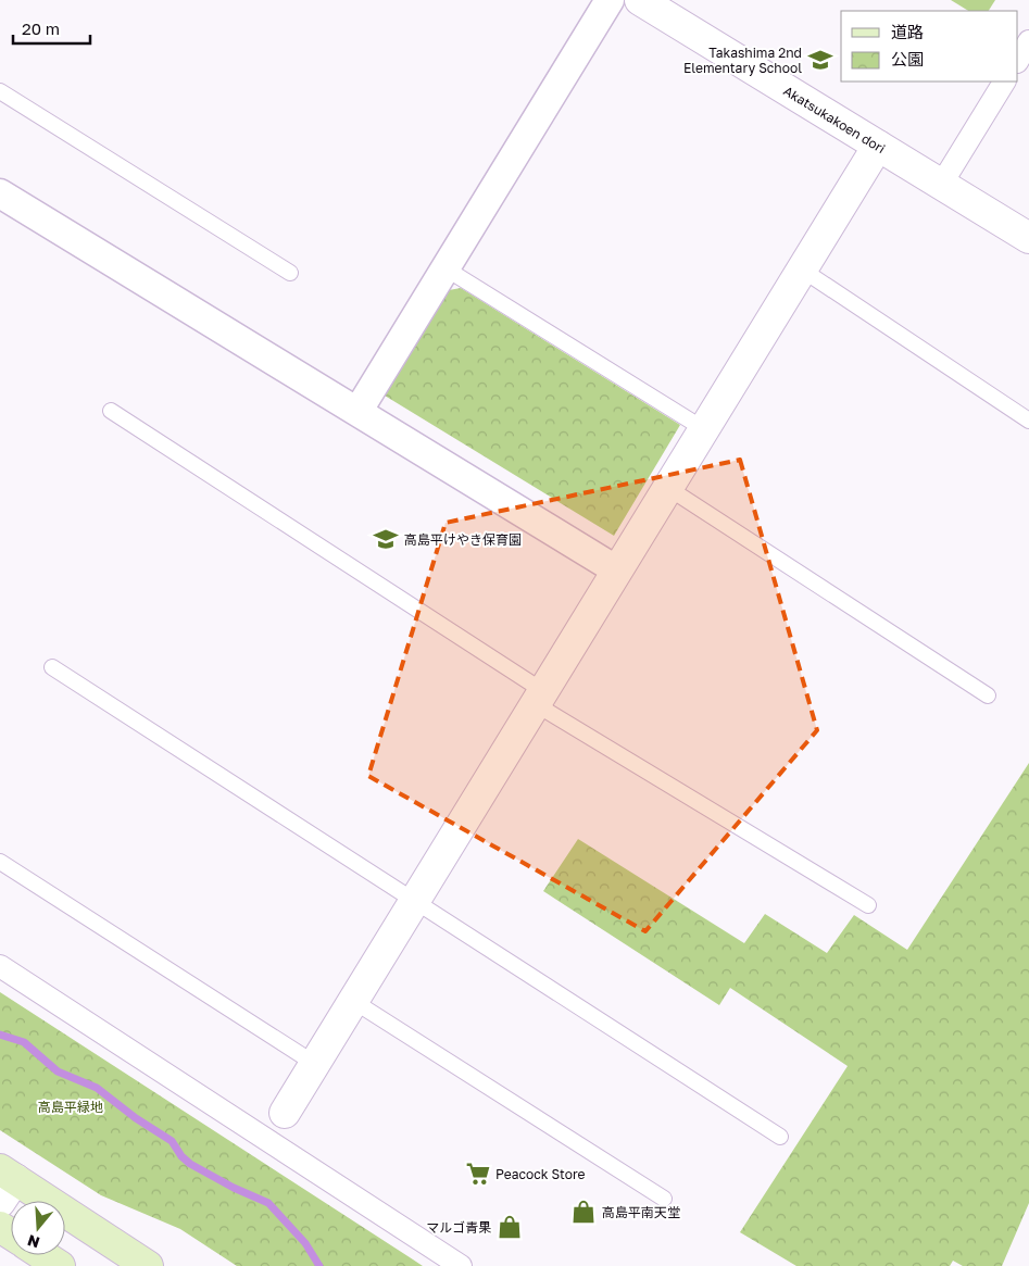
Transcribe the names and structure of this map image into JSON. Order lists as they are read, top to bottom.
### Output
{
  "streets": {
    "street": ["Akatsukakoen dori"]
  },
  "parks": ["高島平緑地"],
  "places": {
    "school or university": ["Takashima 2nd Elementary School", "高島平けやき保育園"],
    "supermarket": ["Peacock Store"],
    "shop": ["高島平南天堂", "マルゴ青果"]
  },
  "legend": ["道路", "公園"],
  "scale_bar": "20 m",
  "north": "bottom"
}
